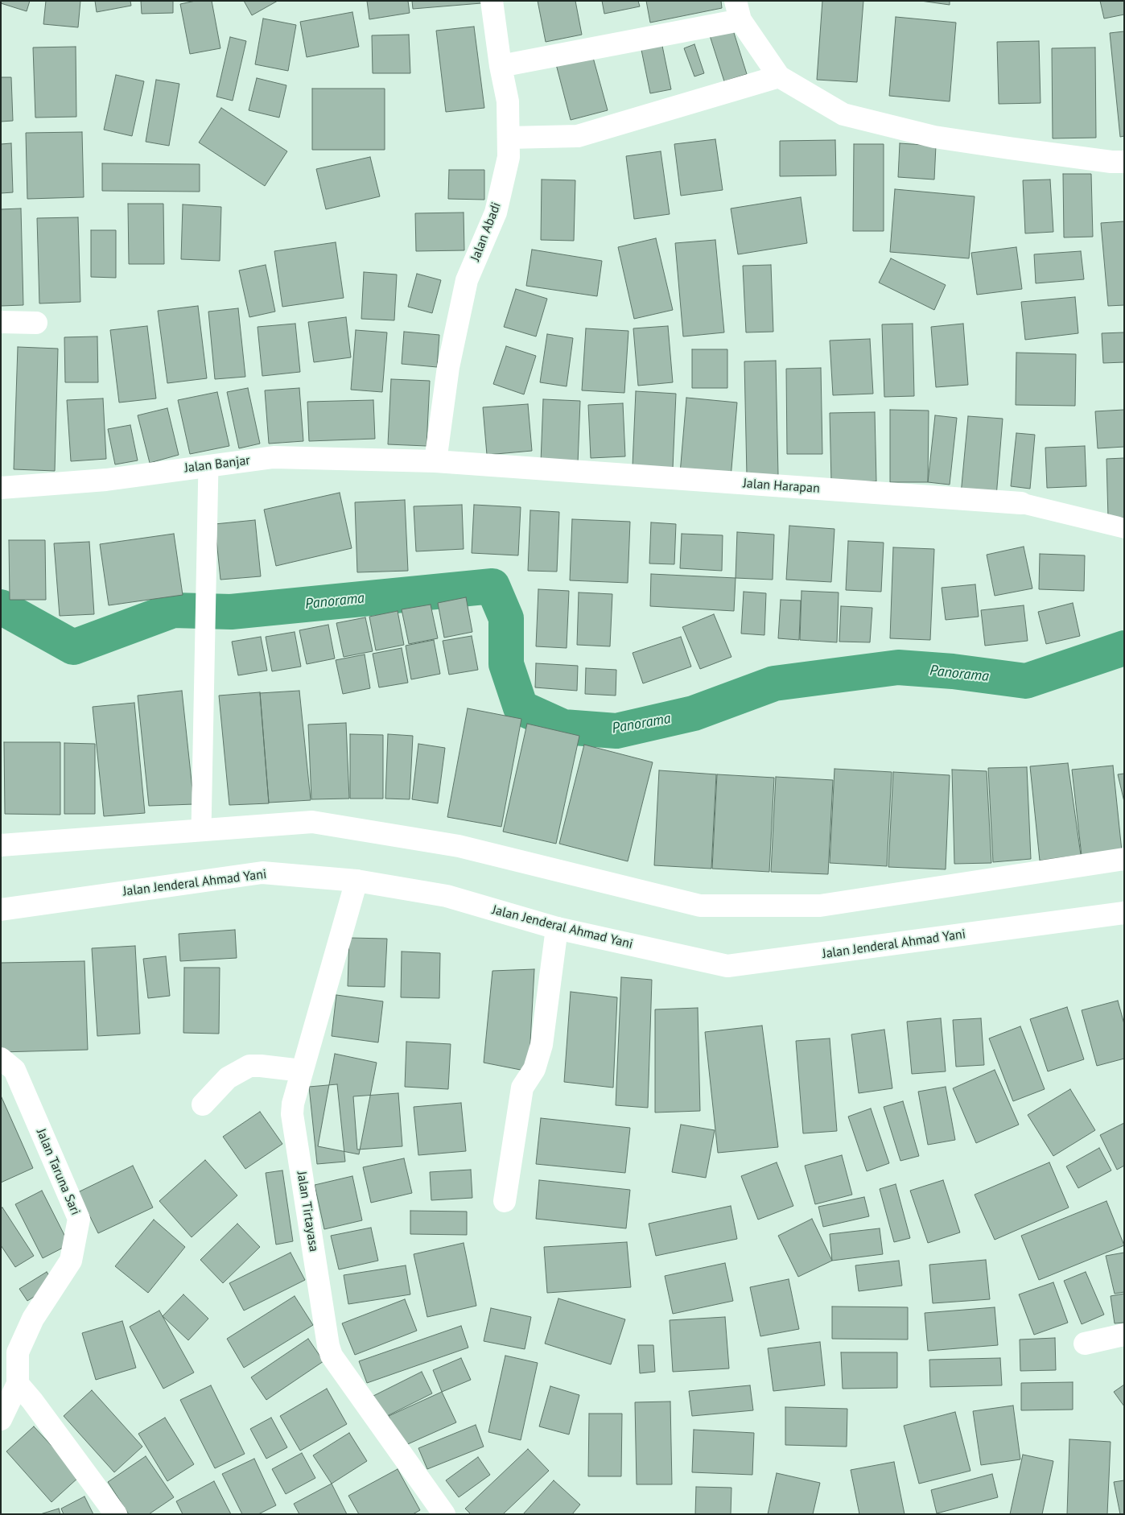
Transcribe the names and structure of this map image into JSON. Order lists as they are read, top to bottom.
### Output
{
  "streets": {
    "street": [
      "Jalan Abadi",
      "Jalan Banjar",
      "Jalan Harapan",
      "Jalan Jenderal Ahmad Yani",
      "Jalan Taruna Sari",
      "Jalan Tirtayasa"
    ]
  },
  "crossings": [
    ["Jalan Abadi", "Jalan Banjar"],
    ["Jalan Abadi", "Jalan Harapan"],
    ["Jalan Banjar", "Jalan Harapan"],
    ["Jalan Jenderal Ahmad Yani", "Jalan Tirtayasa"]
  ],
  "water": ["Panorama"]
}
